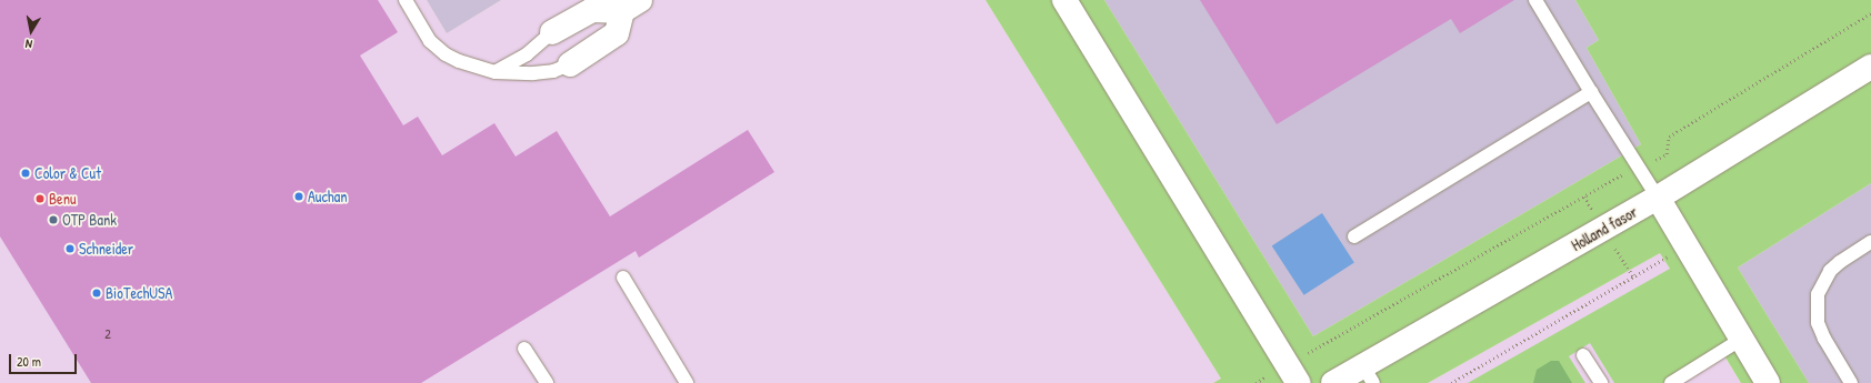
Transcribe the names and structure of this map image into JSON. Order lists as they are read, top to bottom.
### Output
{
  "streets": {
    "street": ["Holland fasor"]
  },
  "places": [
    "Color & Cut",
    "Auchan",
    "Benu",
    "OTP Bank",
    "Schneider",
    "BioTechUSA"
  ],
  "house_numbers": ["2"],
  "scale_bar": "20 m",
  "north": "bottom"
}
